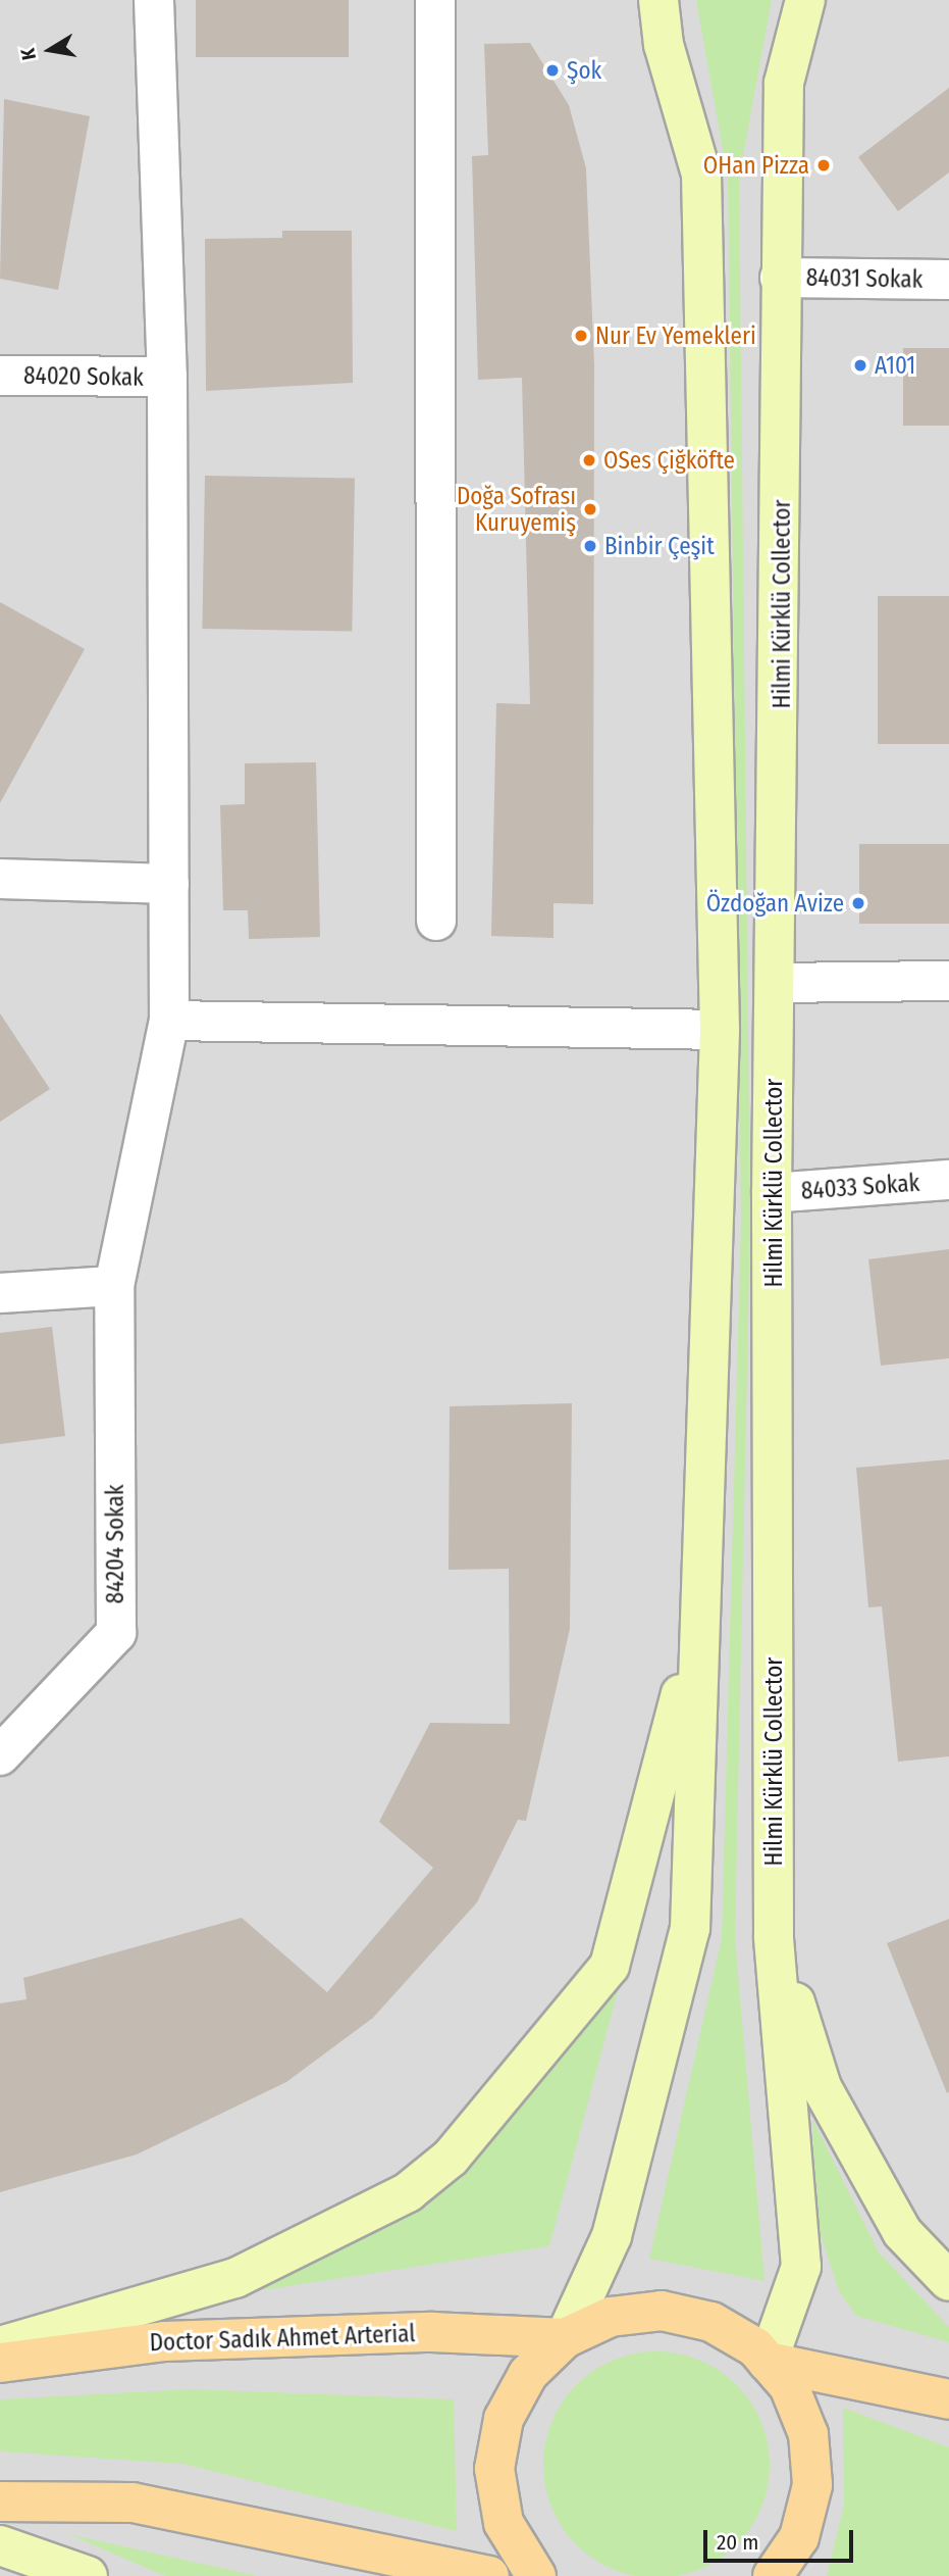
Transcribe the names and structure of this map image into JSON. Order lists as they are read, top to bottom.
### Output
{
  "streets": {
    "main road": ["Hilmi Kürklü Collector", "Doctor Sadık Ahmet Arterial"],
    "street": [
      "84031 Sokak",
      "84020 Sokak",
      "84033 Sokak",
      "84204 Sokak"
    ]
  },
  "crossings": [
    ["84031 Sokak", "Hilmi Kürklü Collector"],
    ["84020 Sokak", "84204 Sokak"],
    ["Hilmi Kürklü Collector", "84033 Sokak"]
  ],
  "places": [
    "Şok",
    "OHan Pizza",
    "Nur Ev Yemekleri",
    "A101",
    "OSes Çiğköfte",
    "Doğa Sofrası Kuruyemiş",
    "Binbir Çeşit",
    "Özdoğan Avize"
  ],
  "scale_bar": "20 m",
  "north": "left"
}
